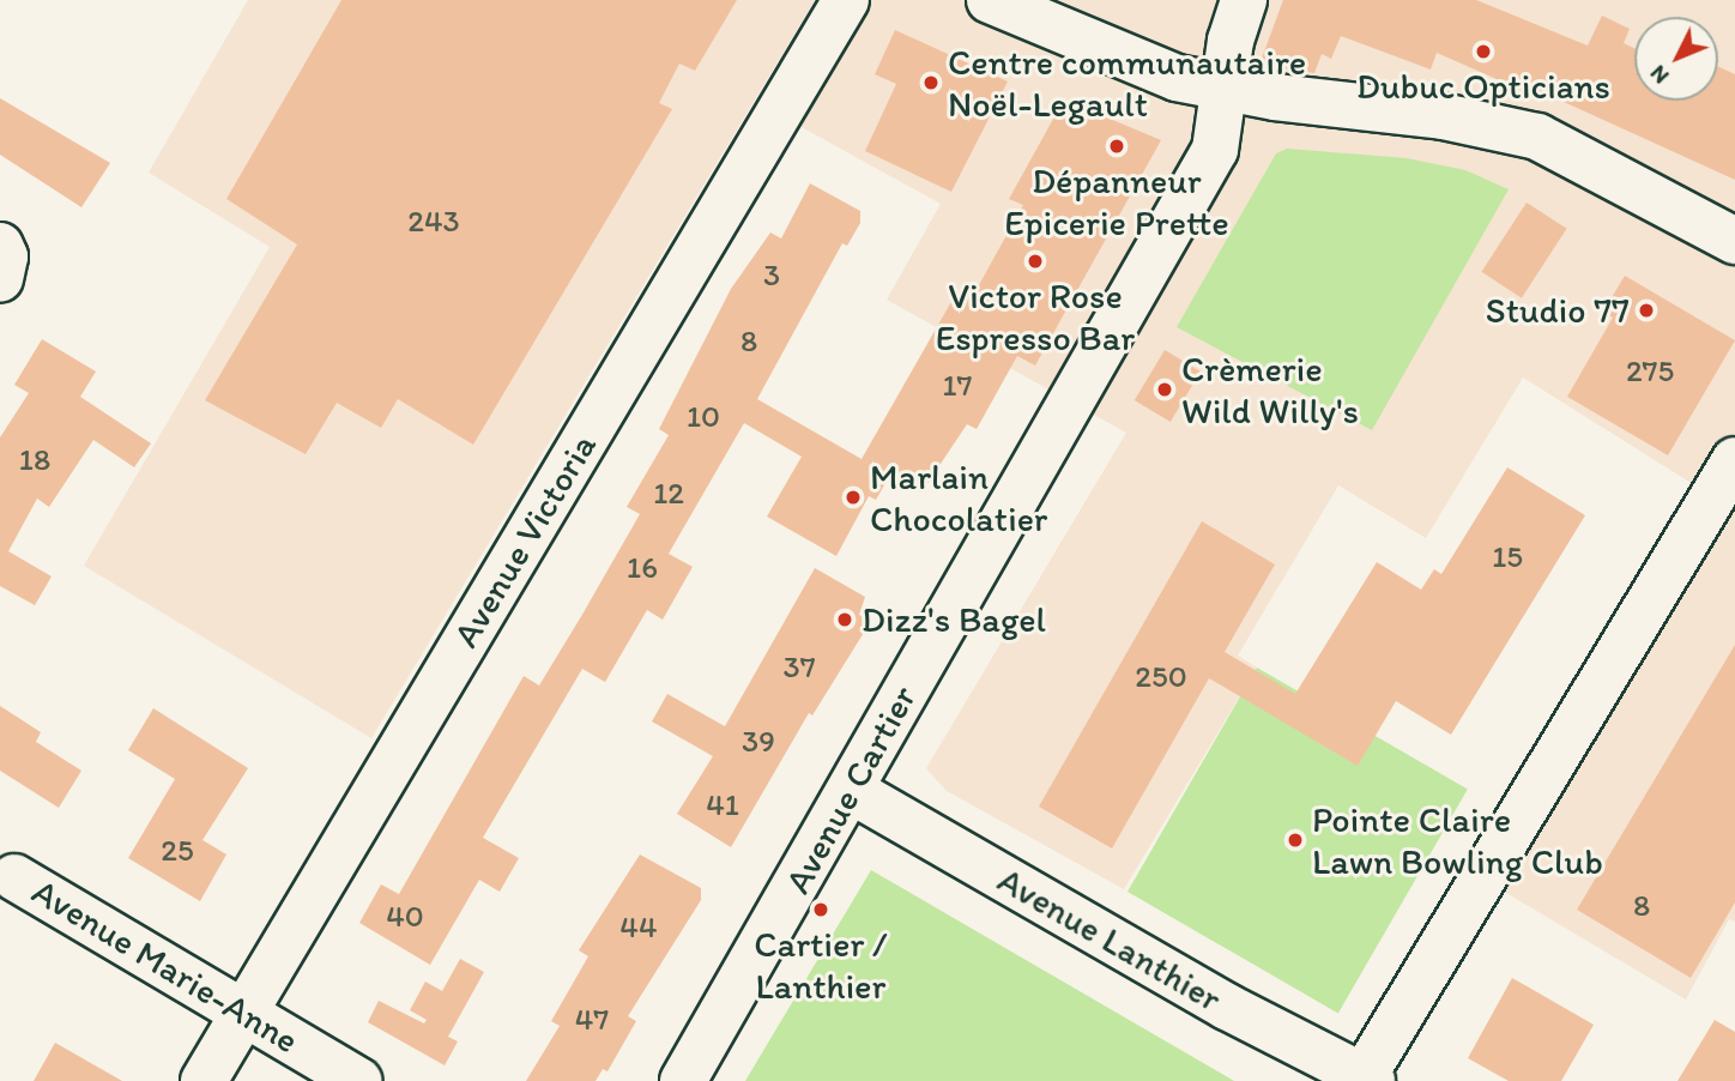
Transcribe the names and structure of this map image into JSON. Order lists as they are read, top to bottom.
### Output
{
  "streets": {
    "street": [
      "Avenue Victoria",
      "Avenue Cartier",
      "Avenue Lanthier",
      "Avenue Marie-Anne"
    ]
  },
  "crossings": [
    ["Avenue Victoria", "Avenue Marie-Anne"],
    ["Avenue Cartier", "Avenue Lanthier"]
  ],
  "places": [
    "Dubuc Opticians",
    "Centre communautaire Noël-Legault",
    "Dépanneur Epicerie Prette",
    "Victor Rose Espresso Bar",
    "Studio 77",
    "Crèmerie Wild Willy's",
    "Marlain Chocolatier",
    "Dizz's Bagel",
    "Pointe Claire Lawn Bowling Club",
    "Cartier / Lanthier"
  ],
  "house_numbers": [
    "243",
    "3",
    "8",
    "275",
    "17",
    "10",
    "18",
    "12",
    "15",
    "16",
    "37",
    "250",
    "39",
    "41",
    "25",
    "8",
    "40",
    "44",
    "47"
  ],
  "north": "bottom left"
}
